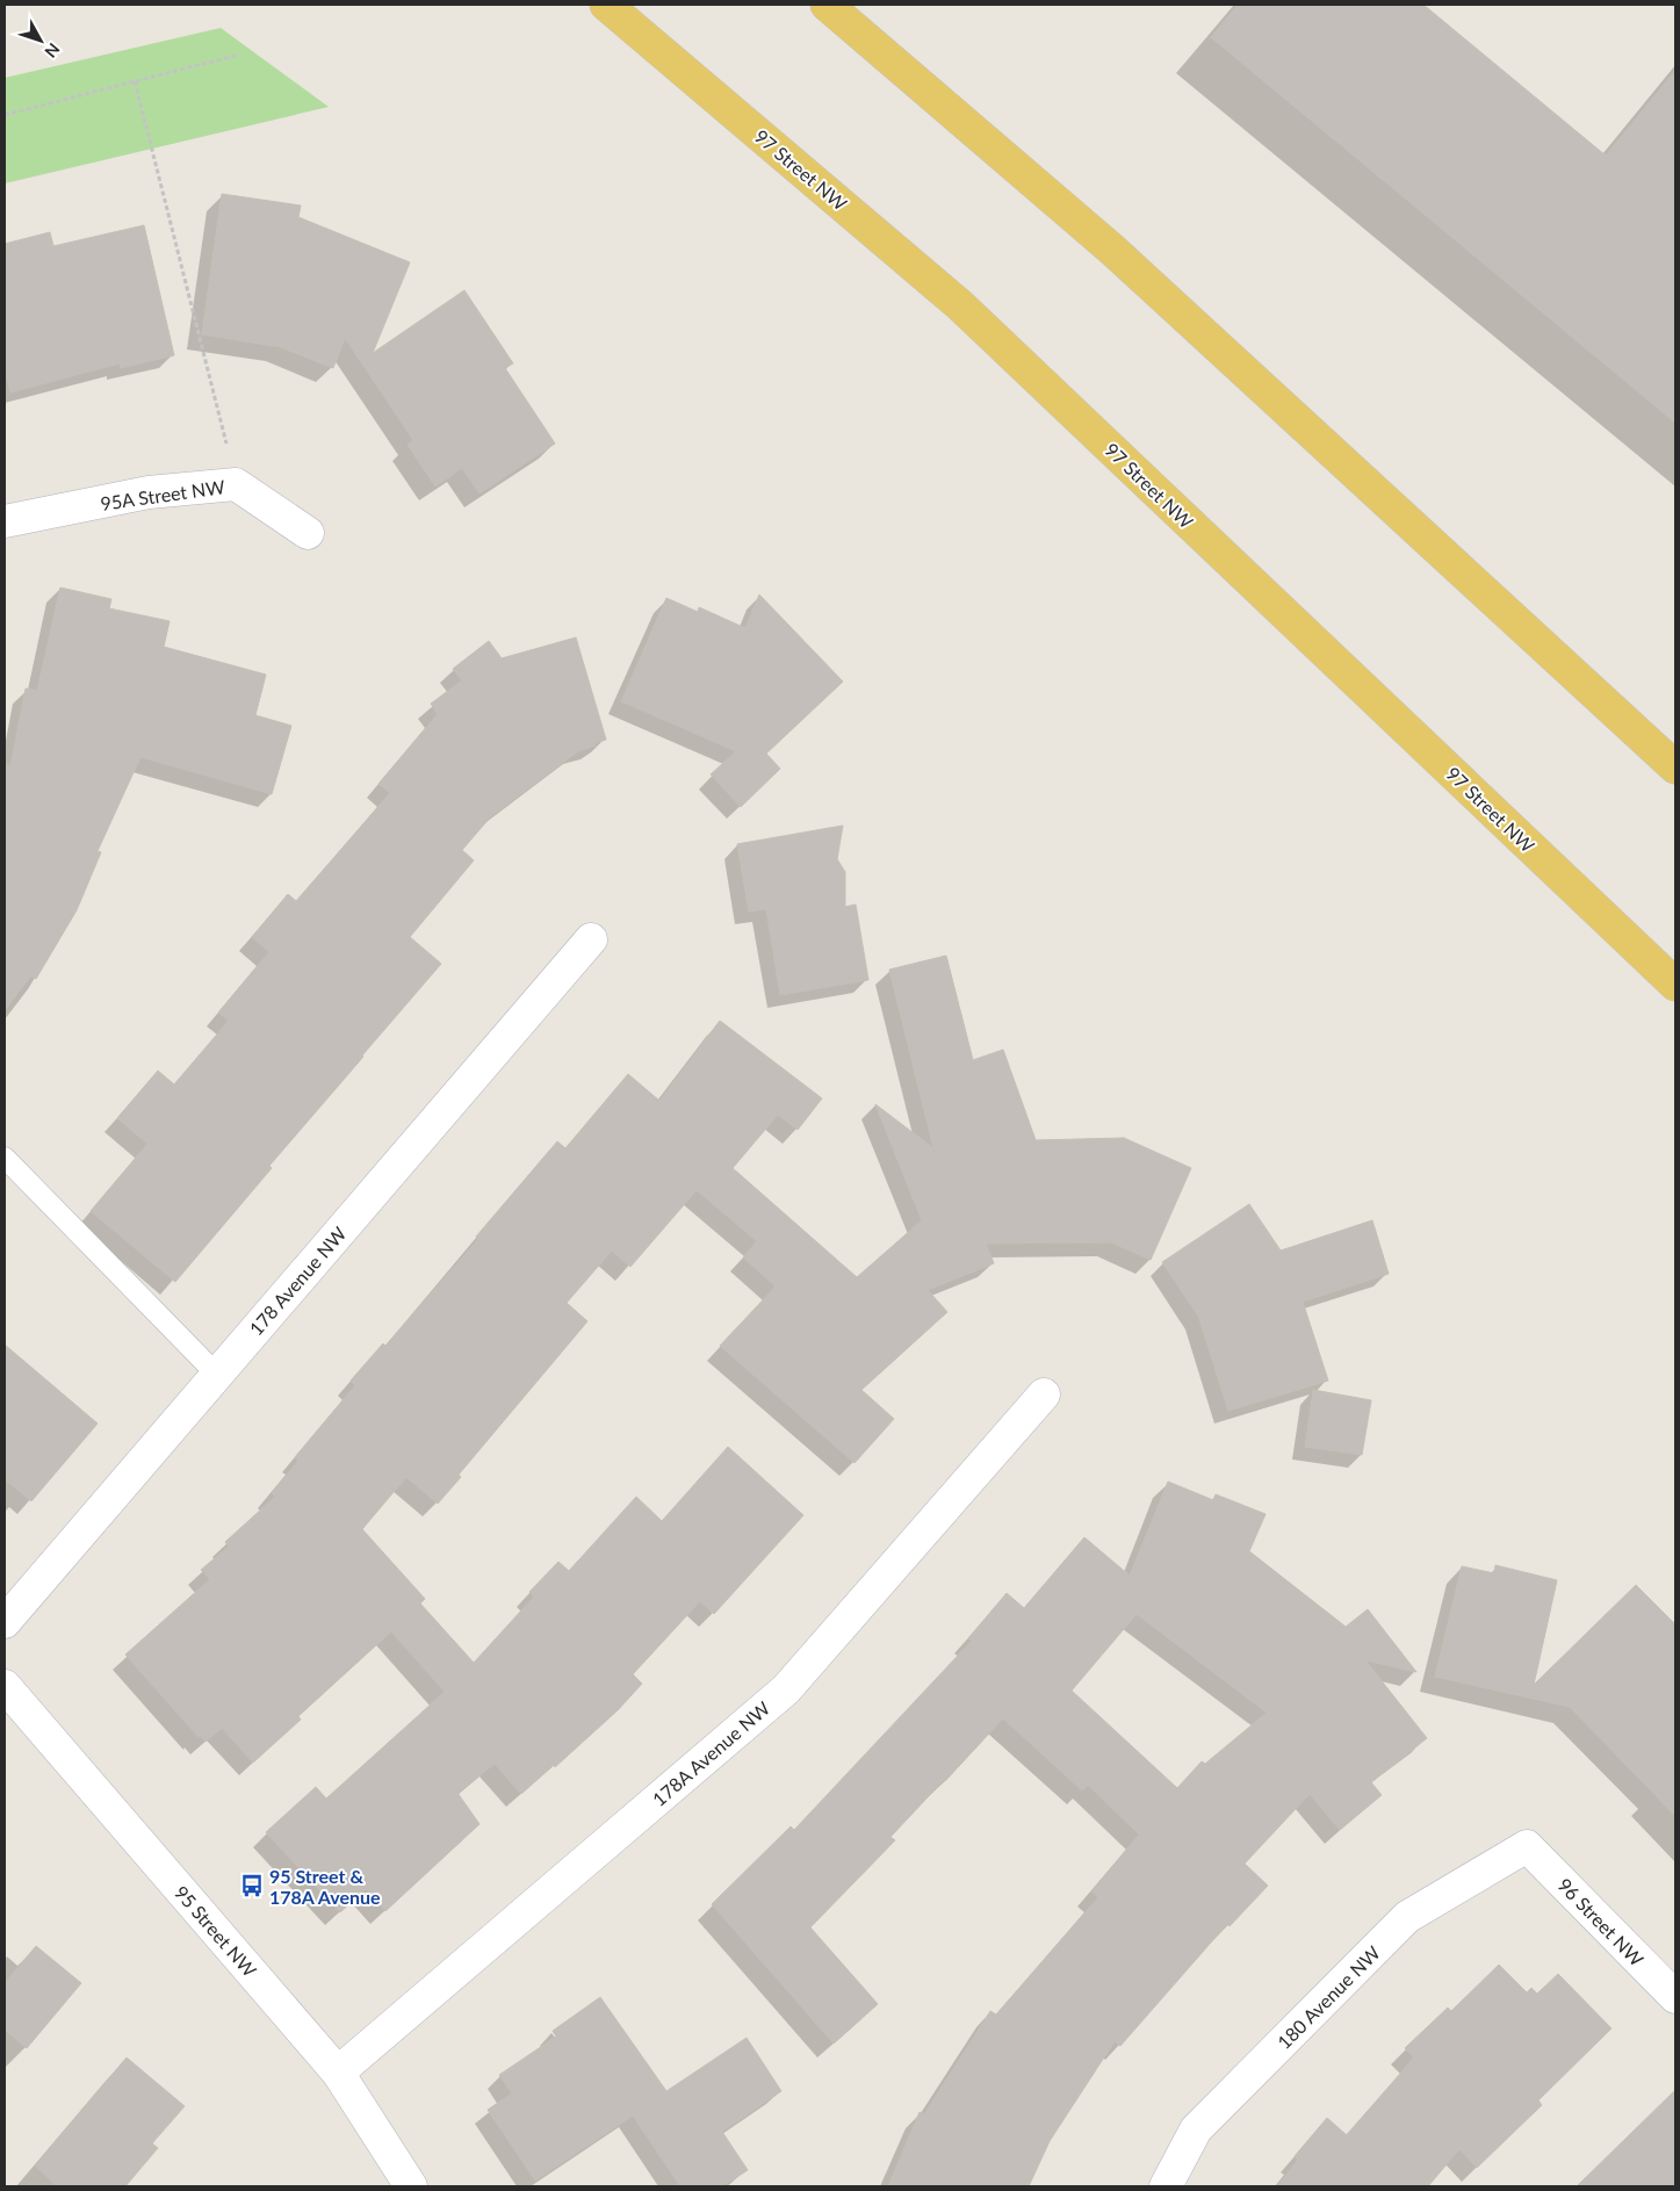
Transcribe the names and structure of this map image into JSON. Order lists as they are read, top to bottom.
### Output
{
  "streets": {
    "main road": ["97 Street NW"],
    "street": [
      "95A Street NW",
      "178 Avenue NW",
      "178A Avenue NW",
      "96 Street NW",
      "95 Street NW",
      "180 Avenue NW"
    ]
  },
  "crossings": [
    ["178A Avenue NW", "95 Street NW"],
    ["96 Street NW", "180 Avenue NW"]
  ],
  "places": {
    "bus stop": ["95 Street & 178A Avenue"]
  },
  "north": "bottom right"
}
